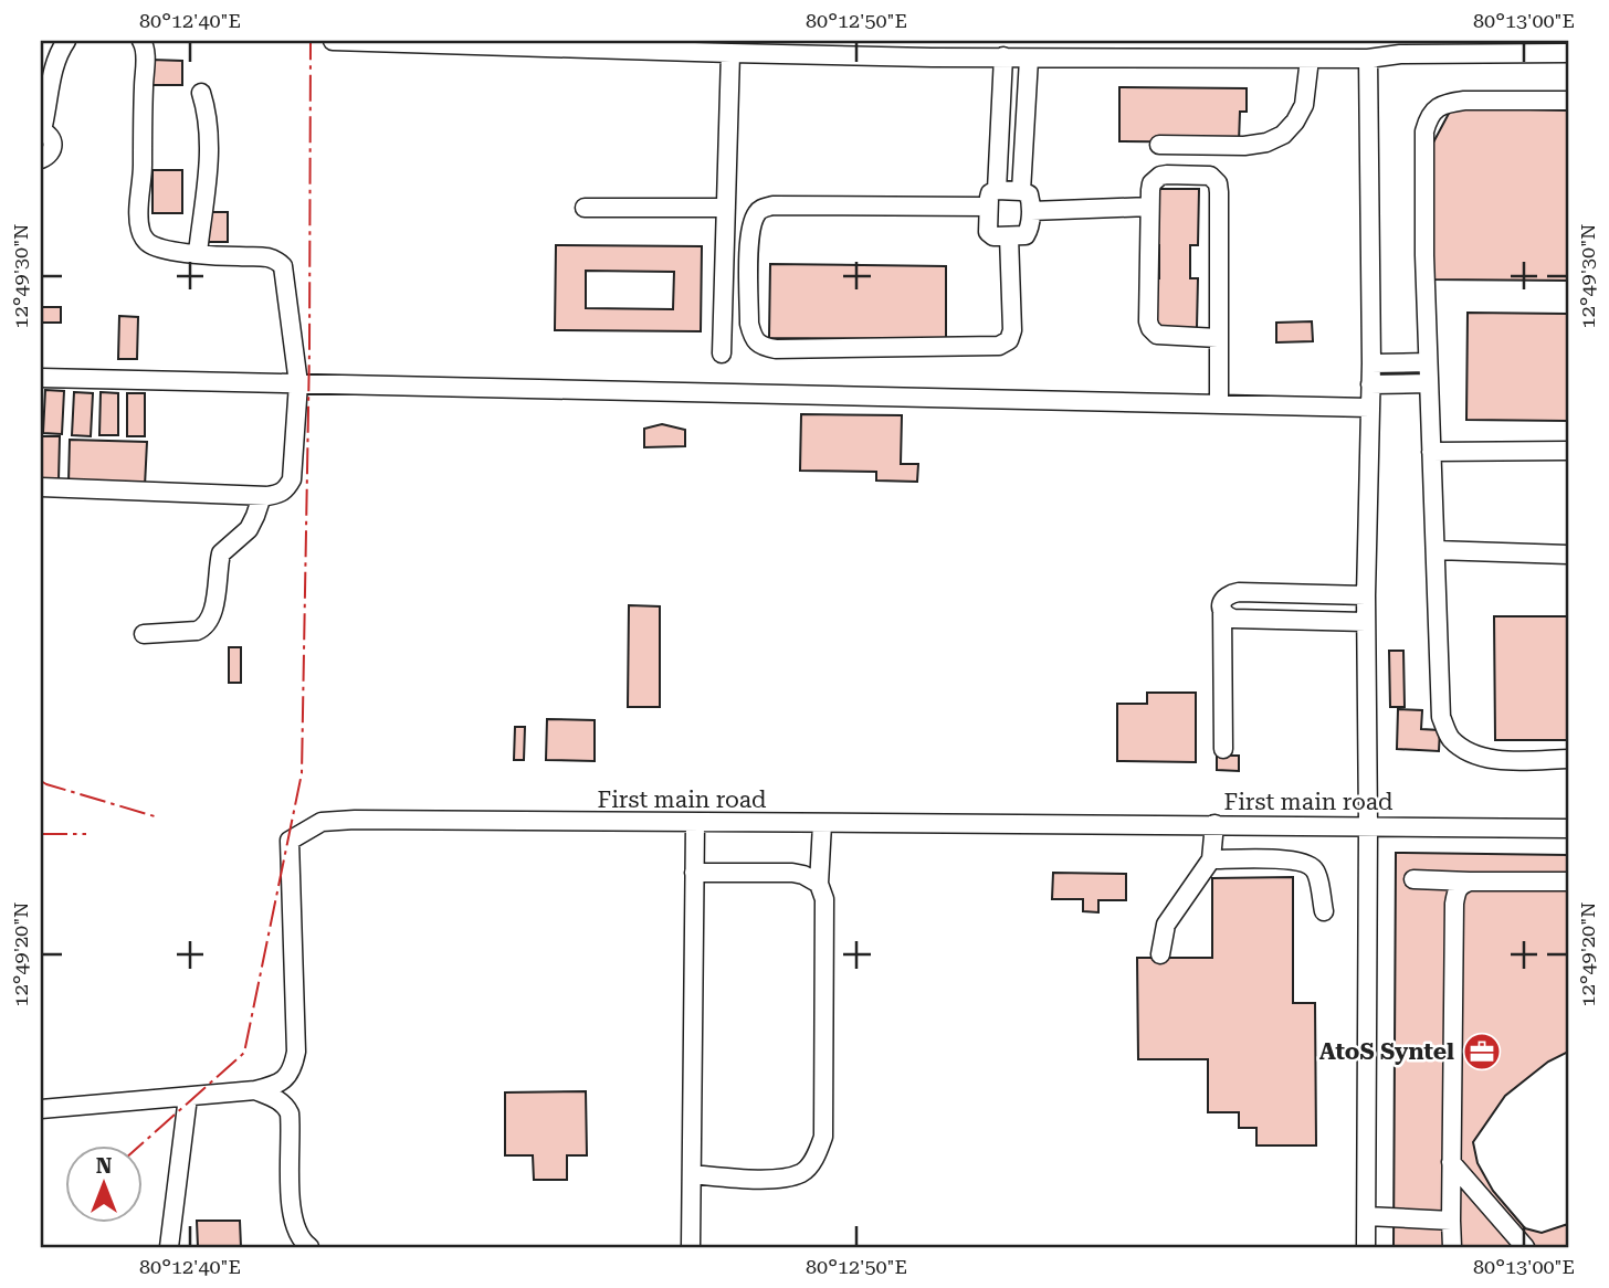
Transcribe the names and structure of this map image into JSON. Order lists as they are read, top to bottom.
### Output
{
  "streets": {
    "street": ["First main road"]
  },
  "places": {
    "office": ["AtoS Syntel"]
  },
  "north": "top",
  "coordinates": [
    "80°12'40\"E",
    "80°12'50\"E",
    "80°13'00\"E",
    "12°49'30\"N",
    "12°49'20\"N"
  ]
}
